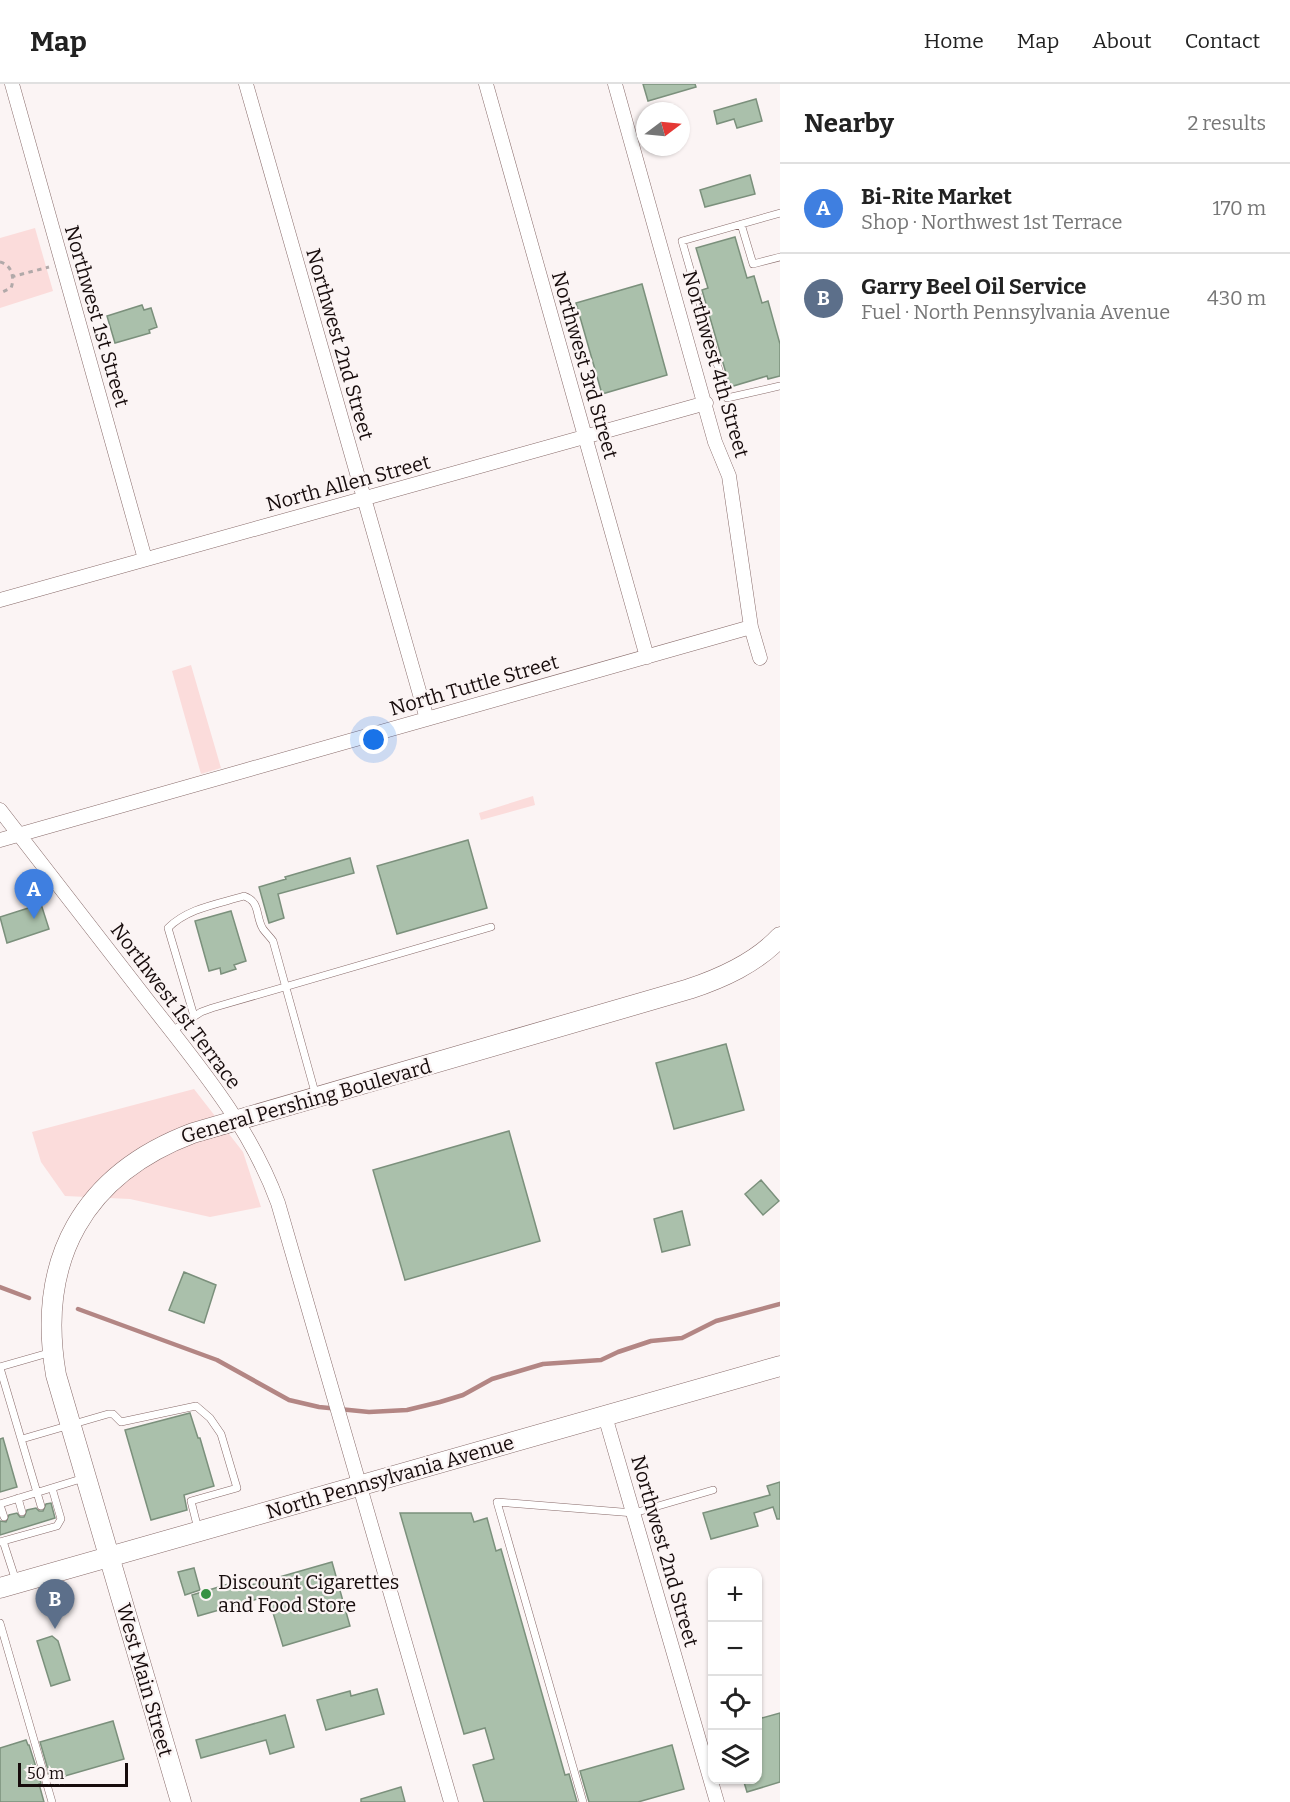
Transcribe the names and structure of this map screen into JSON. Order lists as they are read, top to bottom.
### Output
{
  "streets": {
    "main road": ["General Pershing Boulevard", "North Pennsylvania Avenue", "West Main Street"],
    "street": [
      "Northwest 1st Street",
      "Northwest 2nd Street",
      "Northwest 4th Street",
      "Northwest 3rd Street",
      "North Allen Street",
      "North Tuttle Street",
      "Northwest 1st Terrace"
    ]
  },
  "crossings": [
    ["Northwest 1st Street", "North Allen Street"],
    ["Northwest 2nd Street", "North Allen Street"],
    ["Northwest 2nd Street", "North Tuttle Street"],
    ["Northwest 2nd Street", "North Pennsylvania Avenue"],
    ["Northwest 4th Street", "North Allen Street"],
    ["Northwest 4th Street", "North Tuttle Street"],
    ["Northwest 3rd Street", "North Allen Street"],
    ["Northwest 3rd Street", "North Tuttle Street"],
    ["North Tuttle Street", "Northwest 1st Terrace"],
    ["Northwest 1st Terrace", "General Pershing Boulevard"],
    ["Northwest 1st Terrace", "North Pennsylvania Avenue"],
    ["General Pershing Boulevard", "North Pennsylvania Avenue"],
    ["General Pershing Boulevard", "West Main Street"],
    ["North Pennsylvania Avenue", "West Main Street"]
  ],
  "places": ["Discount Cigarettes and Food Store"],
  "scale_bar": "50 m",
  "north": "right",
  "page": {
    "header": "Map",
    "nav": [
      "Home",
      "Map",
      "About",
      "Contact"
    ],
    "heading": ["Nearby", "2 results"],
    "list": [
      {
        "mark": "A",
        "name": "Bi-Rite Market",
        "note": "Shop · Northwest 1st Terrace",
        "value": "170 m"
      },
      {
        "mark": "B",
        "name": "Garry Beel Oil Service",
        "note": "Fuel · North Pennsylvania Avenue",
        "value": "430 m"
      }
    ],
    "pins": ["A", "B"],
    "map_buttons": ["+", "−"],
    "scale": "50 m"
  }
}
